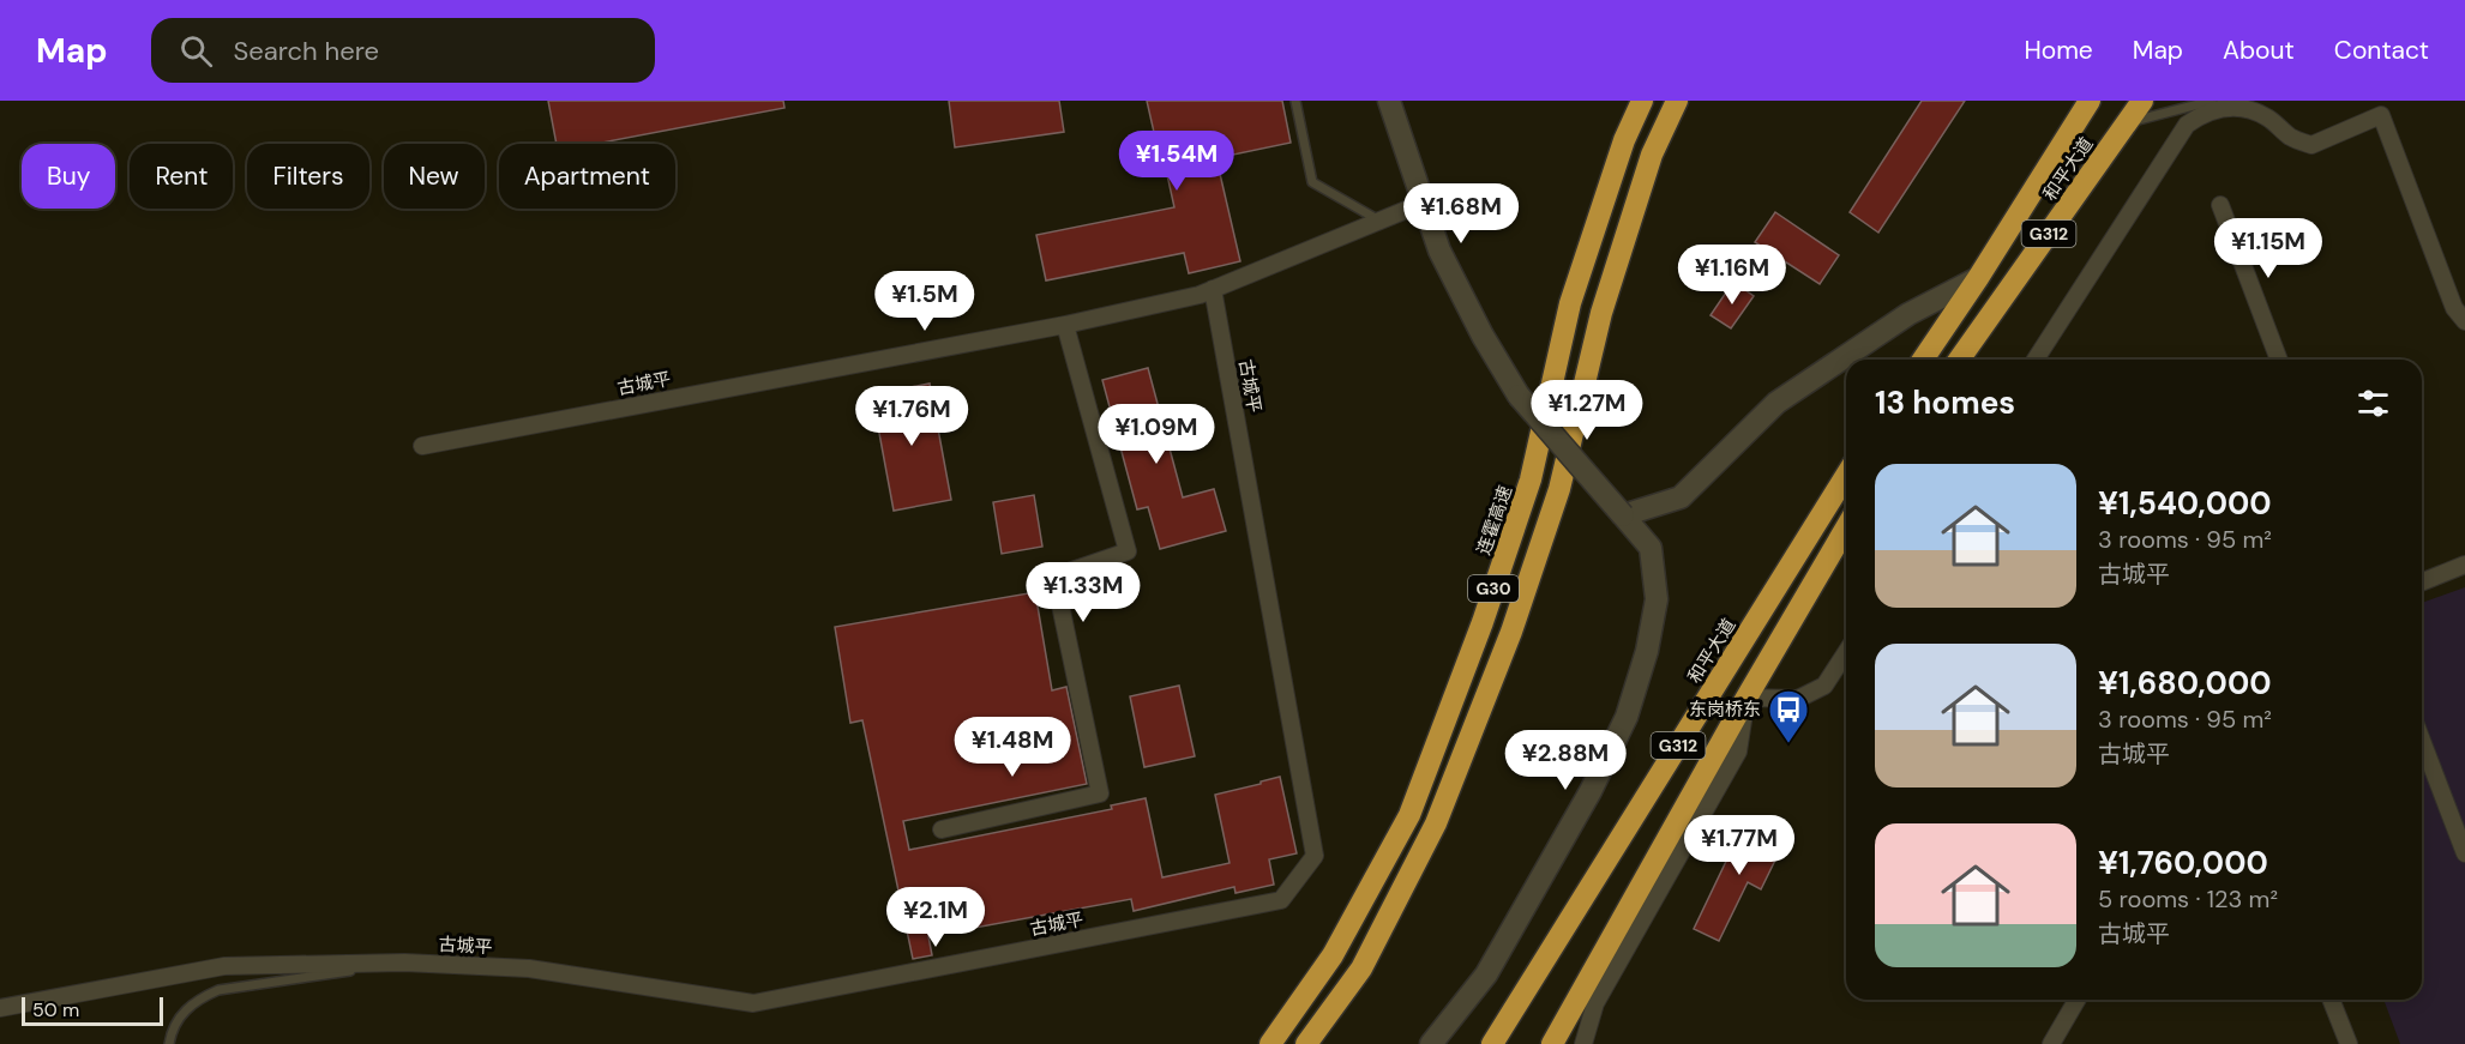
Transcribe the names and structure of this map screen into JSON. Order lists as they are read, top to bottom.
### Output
{
  "streets": {
    "highway": [
      "和平大道",
      "G312",
      "连霍高速",
      "G30"
    ],
    "street": ["古城平"]
  },
  "places": {
    "bus stop": ["东岗桥东"]
  },
  "scale_bar": "50 m",
  "page": {
    "header": "Map",
    "search": "Search here",
    "nav": [
      "Home",
      "Map",
      "About",
      "Contact"
    ],
    "price": [
      "¥1.54M",
      "¥1.68M",
      "¥1.15M",
      "¥1.16M",
      "¥1.5M",
      "¥1.27M",
      "¥1.76M",
      "¥1.09M",
      "¥1.33M",
      "¥1.48M",
      "¥2.88M",
      "¥1.77M",
      "¥2.1M"
    ],
    "chip": [
      "Buy",
      "Rent",
      "Filters",
      "New",
      "Apartment"
    ],
    "heading": "13 homes",
    "list": [
      {
        "name": "¥1,540,000",
        "note": "3 rooms · 95 m² · 古城平"
      },
      {
        "name": "¥1,680,000",
        "note": "3 rooms · 95 m² · 古城平"
      },
      {
        "name": "¥1,760,000",
        "note": "5 rooms · 123 m² · 古城平"
      }
    ],
    "scale": "50 m"
  }
}
